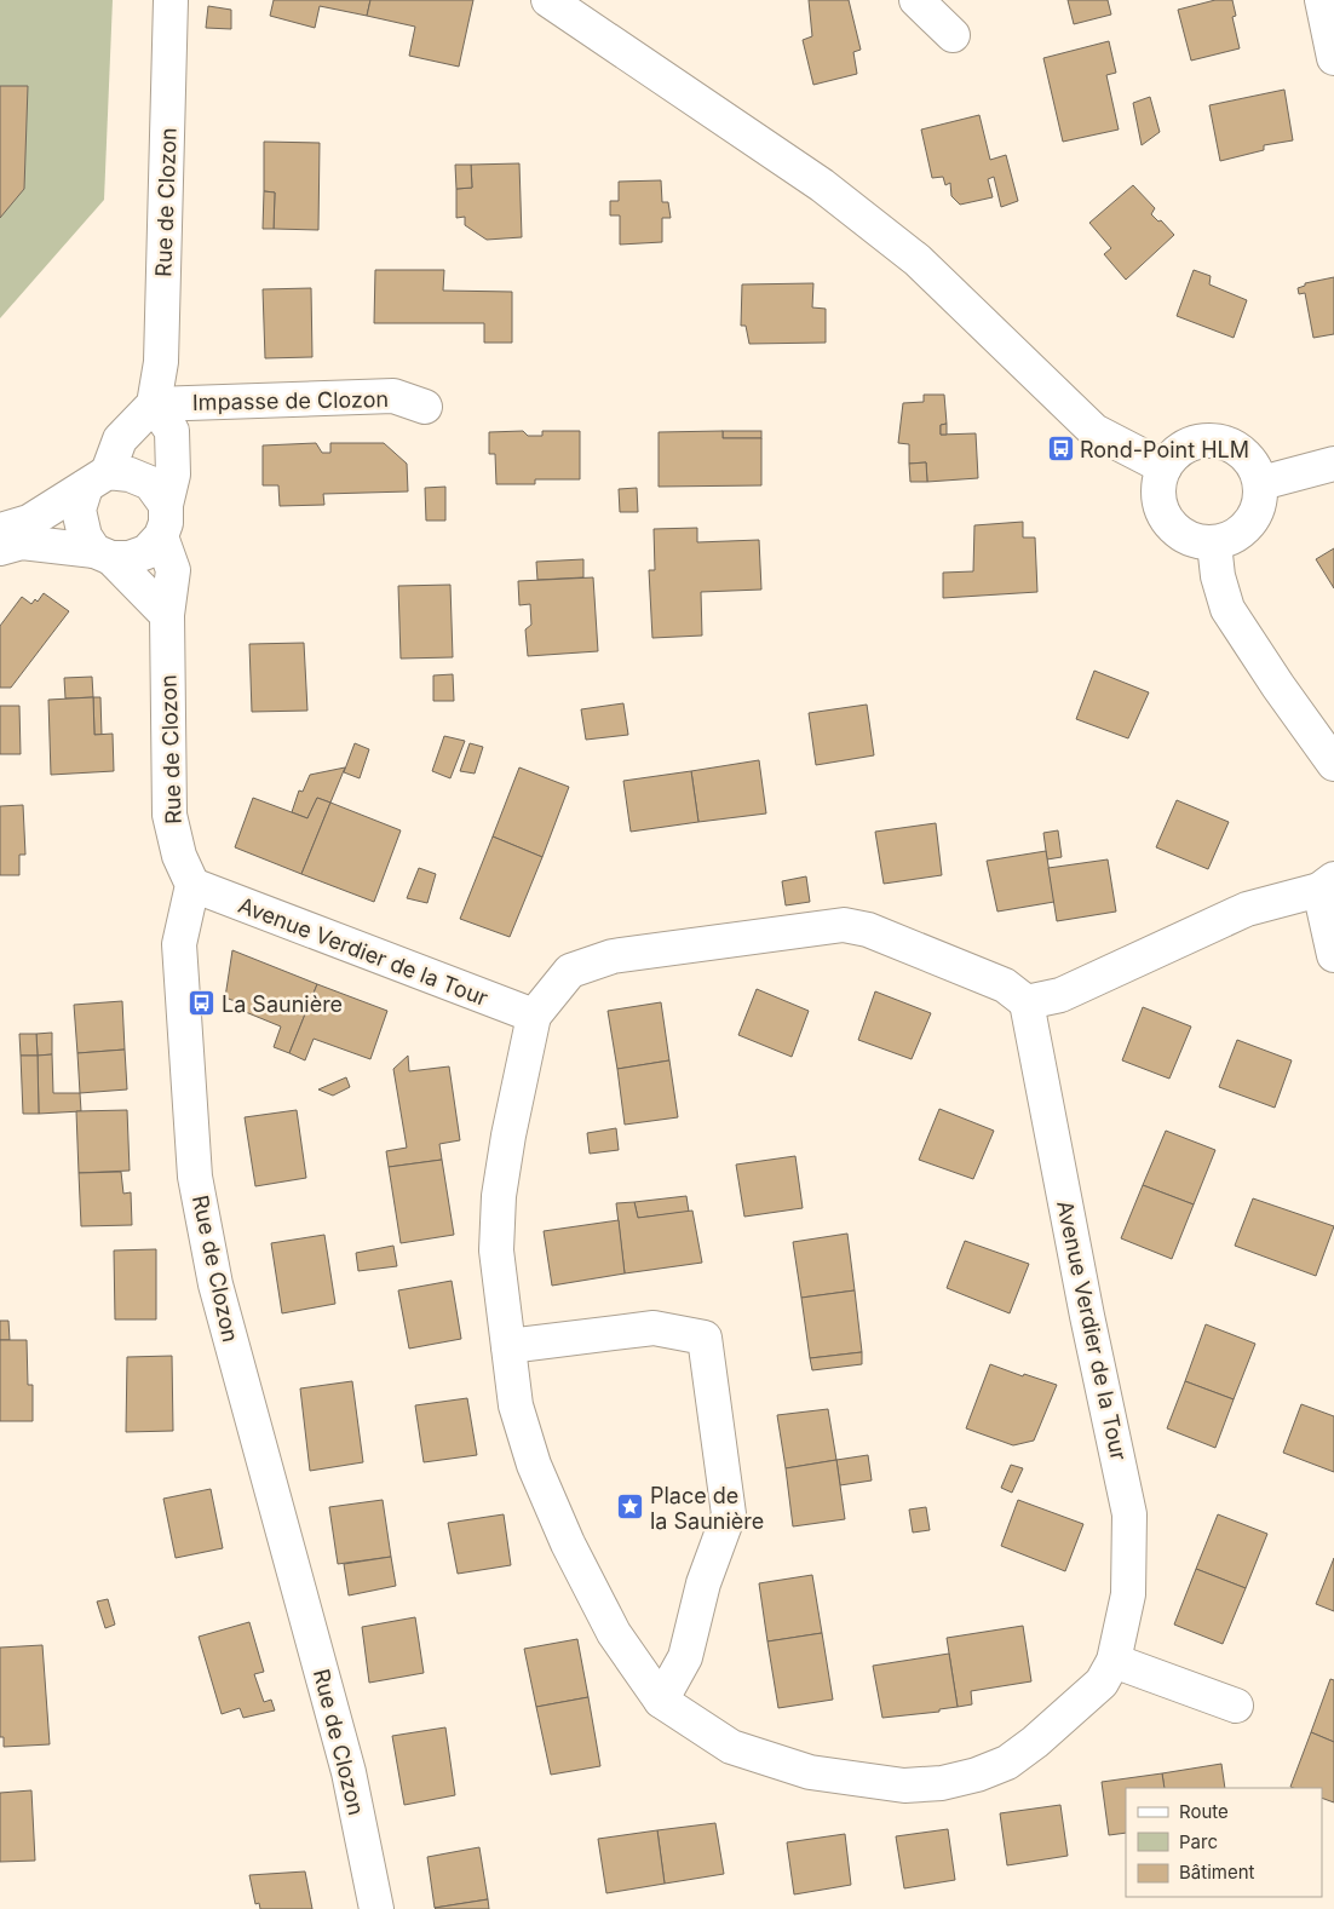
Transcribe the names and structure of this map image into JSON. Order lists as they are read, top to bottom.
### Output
{
  "streets": {
    "street": ["Rue de Clozon", "Impasse de Clozon", "Avenue Verdier de la Tour"]
  },
  "crossings": [
    ["Rue de Clozon", "Impasse de Clozon"],
    ["Rue de Clozon", "Avenue Verdier de la Tour"]
  ],
  "places": {
    "bus stop": ["Rond-Point HLM", "La Saunière"],
    "place": ["Place de la Saunière"]
  },
  "legend": ["Route", "Parc", "Bâtiment"]
}
